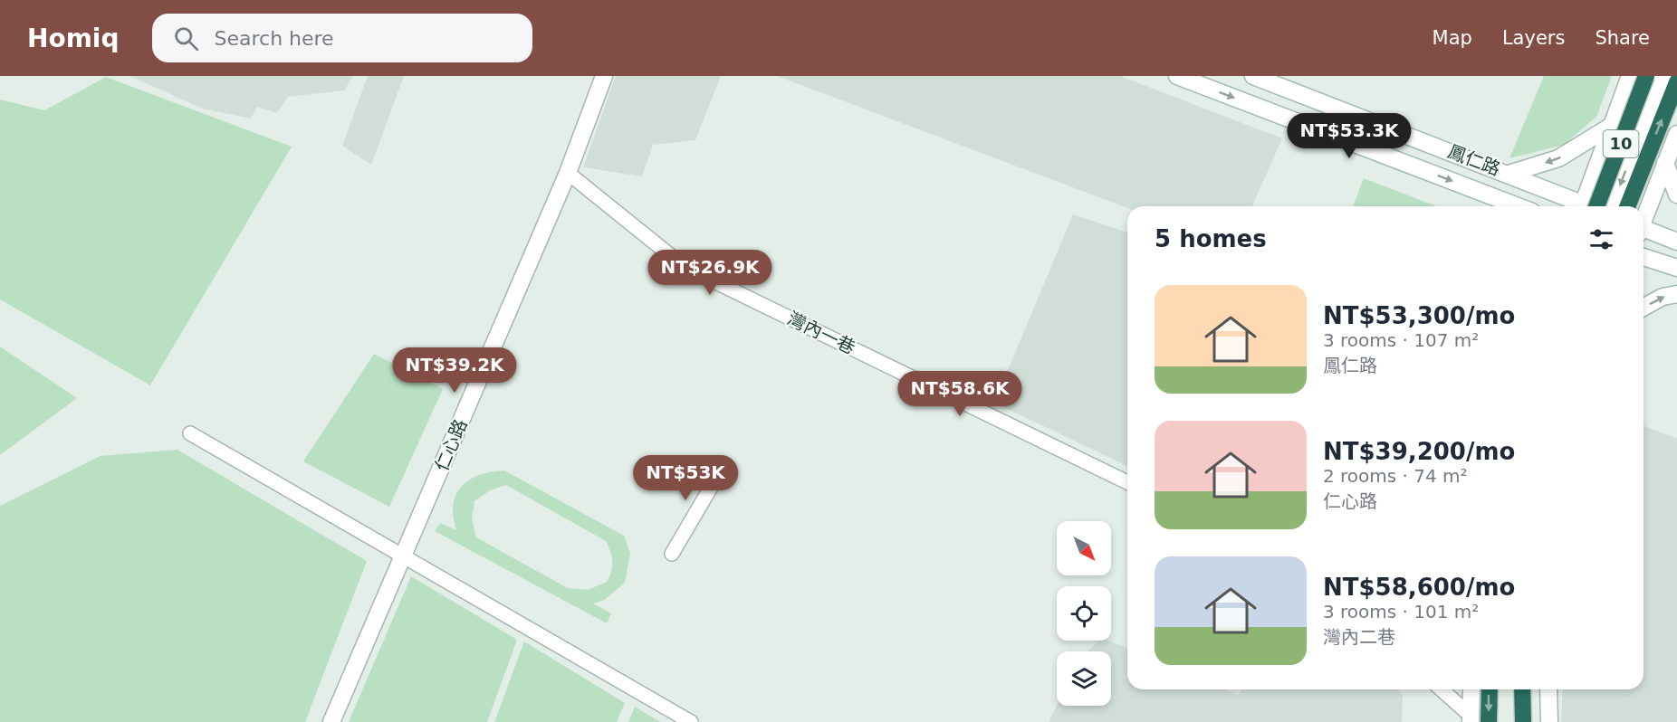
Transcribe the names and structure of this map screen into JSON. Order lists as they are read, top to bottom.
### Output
{
  "streets": {
    "highway": ["10"],
    "main road": ["鳳仁路", "仁心路"],
    "street": ["灣內一巷"]
  },
  "crossings": [
    ["灣內一巷", "仁心路"]
  ],
  "north": "bottom right",
  "page": {
    "header": "Homiq",
    "search": "Search here",
    "nav": ["Map", "Layers", "Share"],
    "price": [
      "NT$53.3K",
      "NT$26.9K",
      "NT$39.2K",
      "NT$58.6K",
      "NT$53K"
    ],
    "heading": "5 homes",
    "list": [
      {
        "name": "NT$53,300/mo",
        "note": "3 rooms · 107 m² · 鳳仁路"
      },
      {
        "name": "NT$39,200/mo",
        "note": "2 rooms · 74 m² · 仁心路"
      },
      {
        "name": "NT$58,600/mo",
        "note": "3 rooms · 101 m² · 灣內二巷"
      }
    ]
  }
}
